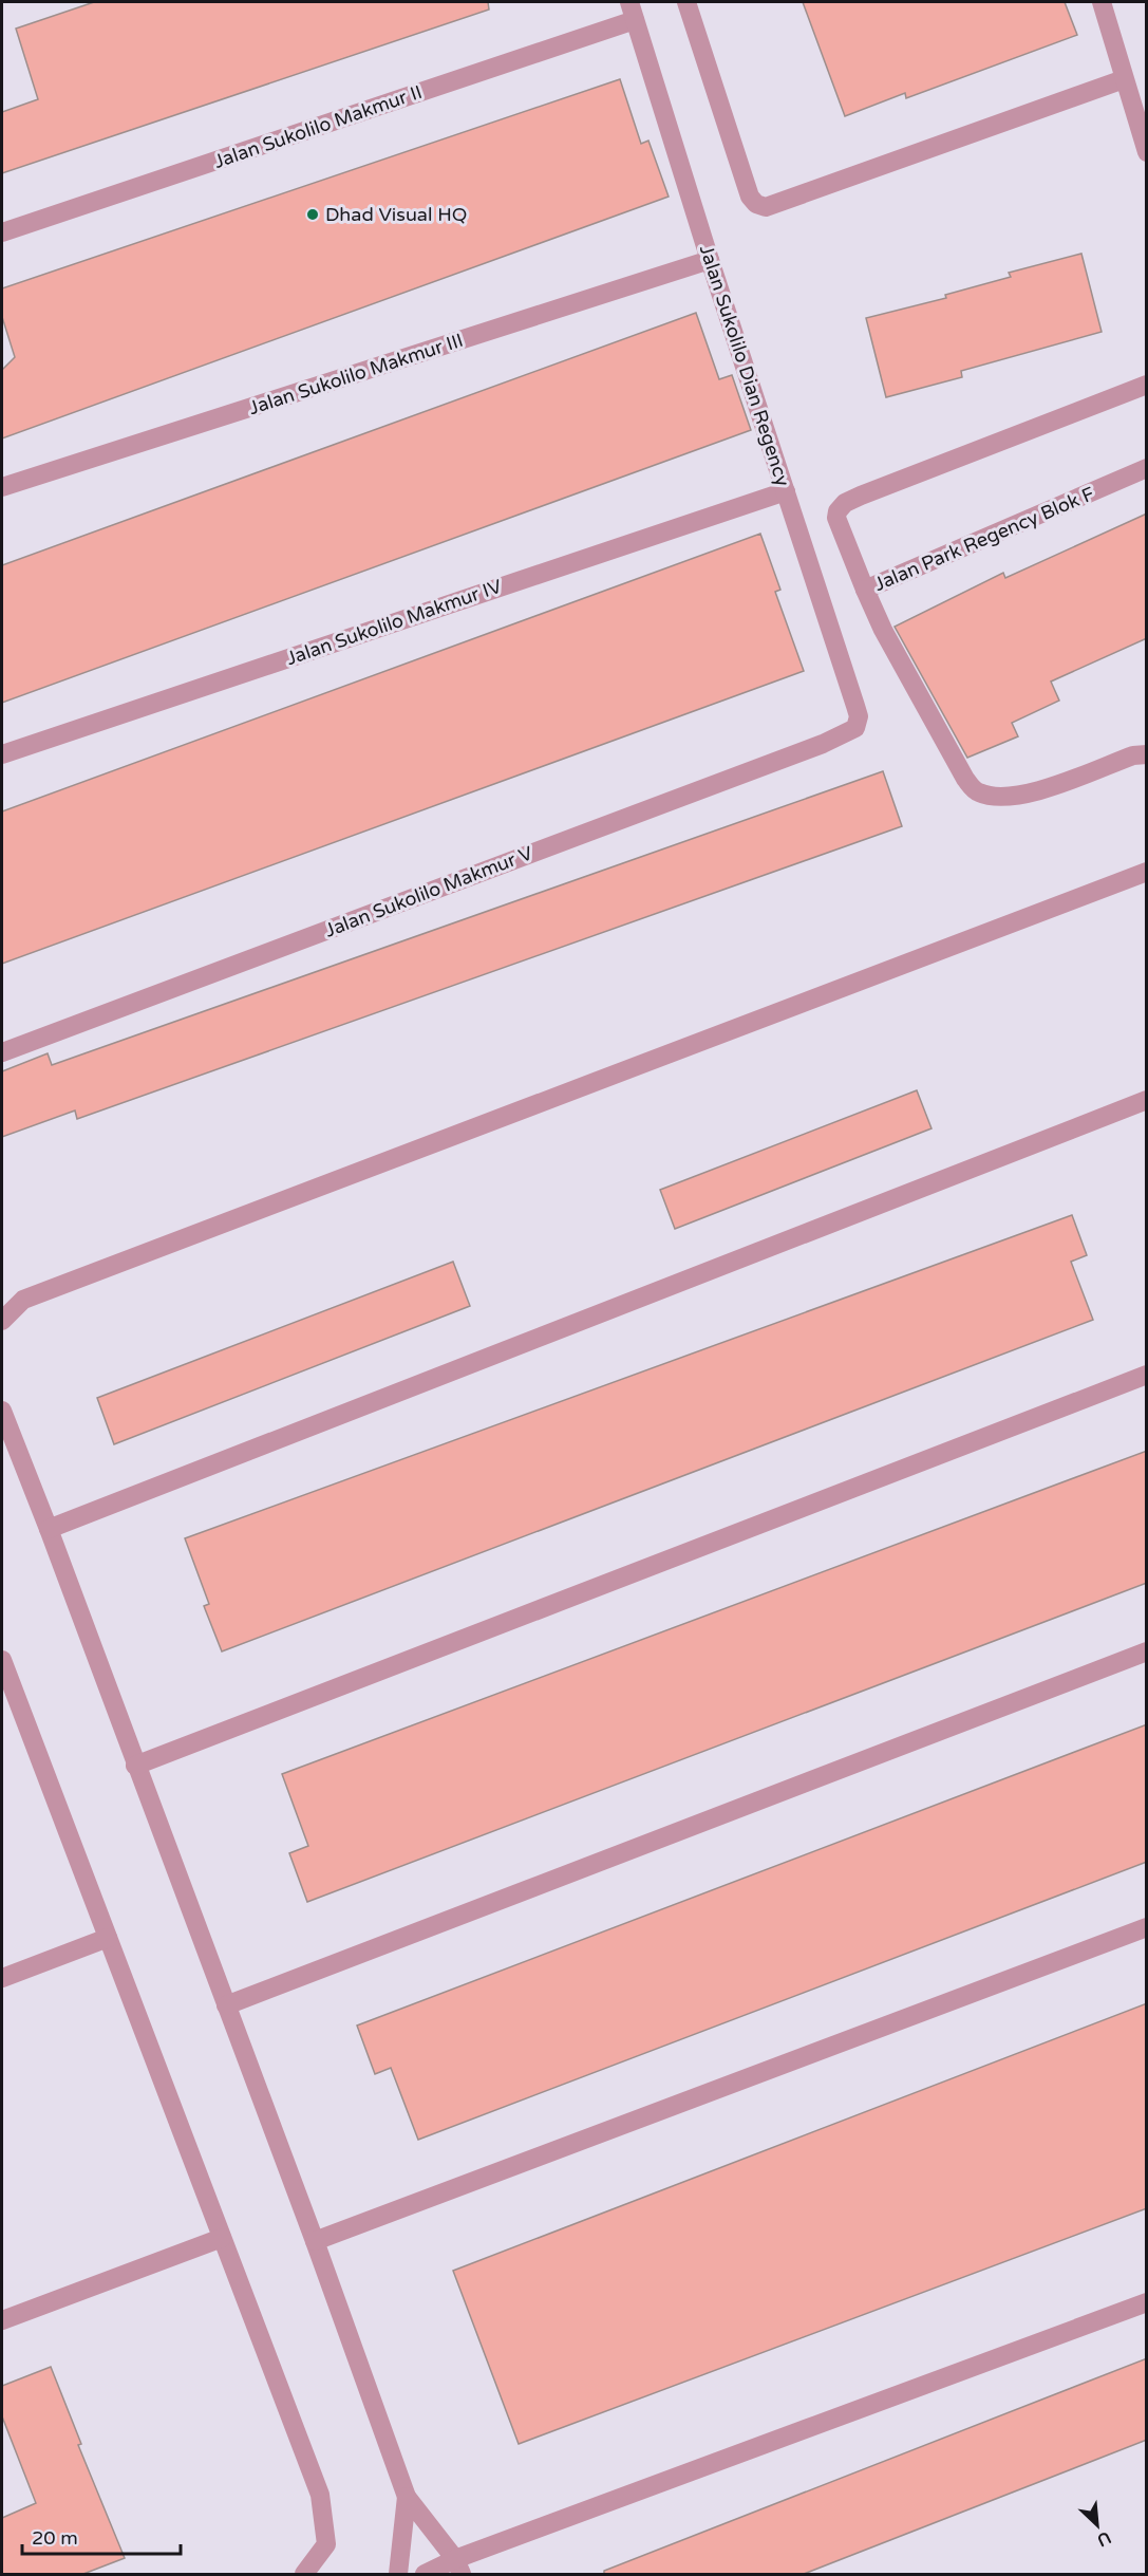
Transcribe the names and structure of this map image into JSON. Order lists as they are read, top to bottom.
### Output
{
  "streets": {
    "street": [
      "Jalan Sukolilo Makmur II",
      "Jalan Sukolilo Dian Regency",
      "Jalan Sukolilo Makmur III",
      "Jalan Park Regency Blok F",
      "Jalan Sukolilo Makmur IV",
      "Jalan Sukolilo Makmur V"
    ]
  },
  "crossings": [
    ["Jalan Sukolilo Makmur II", "Jalan Sukolilo Dian Regency"],
    ["Jalan Sukolilo Dian Regency", "Jalan Sukolilo Makmur III"],
    ["Jalan Sukolilo Dian Regency", "Jalan Sukolilo Makmur IV"],
    ["Jalan Sukolilo Dian Regency", "Jalan Sukolilo Makmur V"]
  ],
  "places": ["Dhad Visual HQ"],
  "scale_bar": "20 m",
  "north": "bottom right"
}
